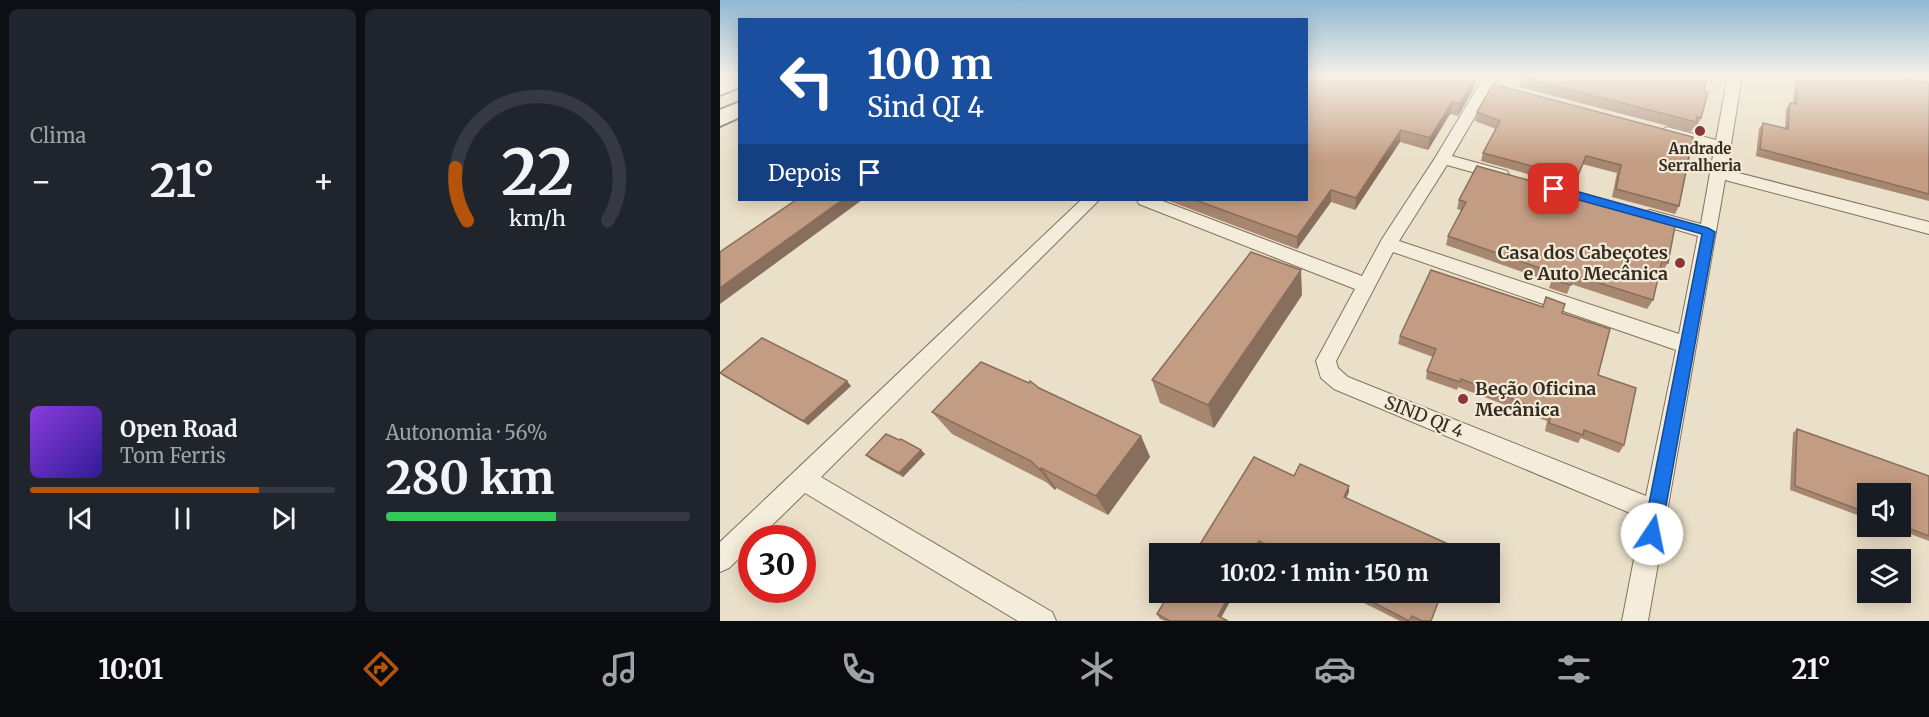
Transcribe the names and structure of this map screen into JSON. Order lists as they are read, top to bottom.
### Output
{
  "streets": {
    "street": ["SIND QI 4"]
  },
  "places": ["Andrade Serralheria", "Casa dos Cabeçotes e Auto Mecânica", "Beção Oficina Mecânica"],
  "page": {
    "tile": [
      "Clima",
      ["Autonomia · 56%", "280 km"]
    ],
    "turn": ["100 m", "Sind QI 4"],
    "then": "Depois",
    "heat": ["−", "21°", "+"],
    "song": ["Open Road", "Tom Ferris"],
    "limit": "30",
    "trip": "10:02 · 1 min · 150 m",
    "tabs": ["10:01", "21°"],
    "gauge": ["22", "km/h"]
  }
}
